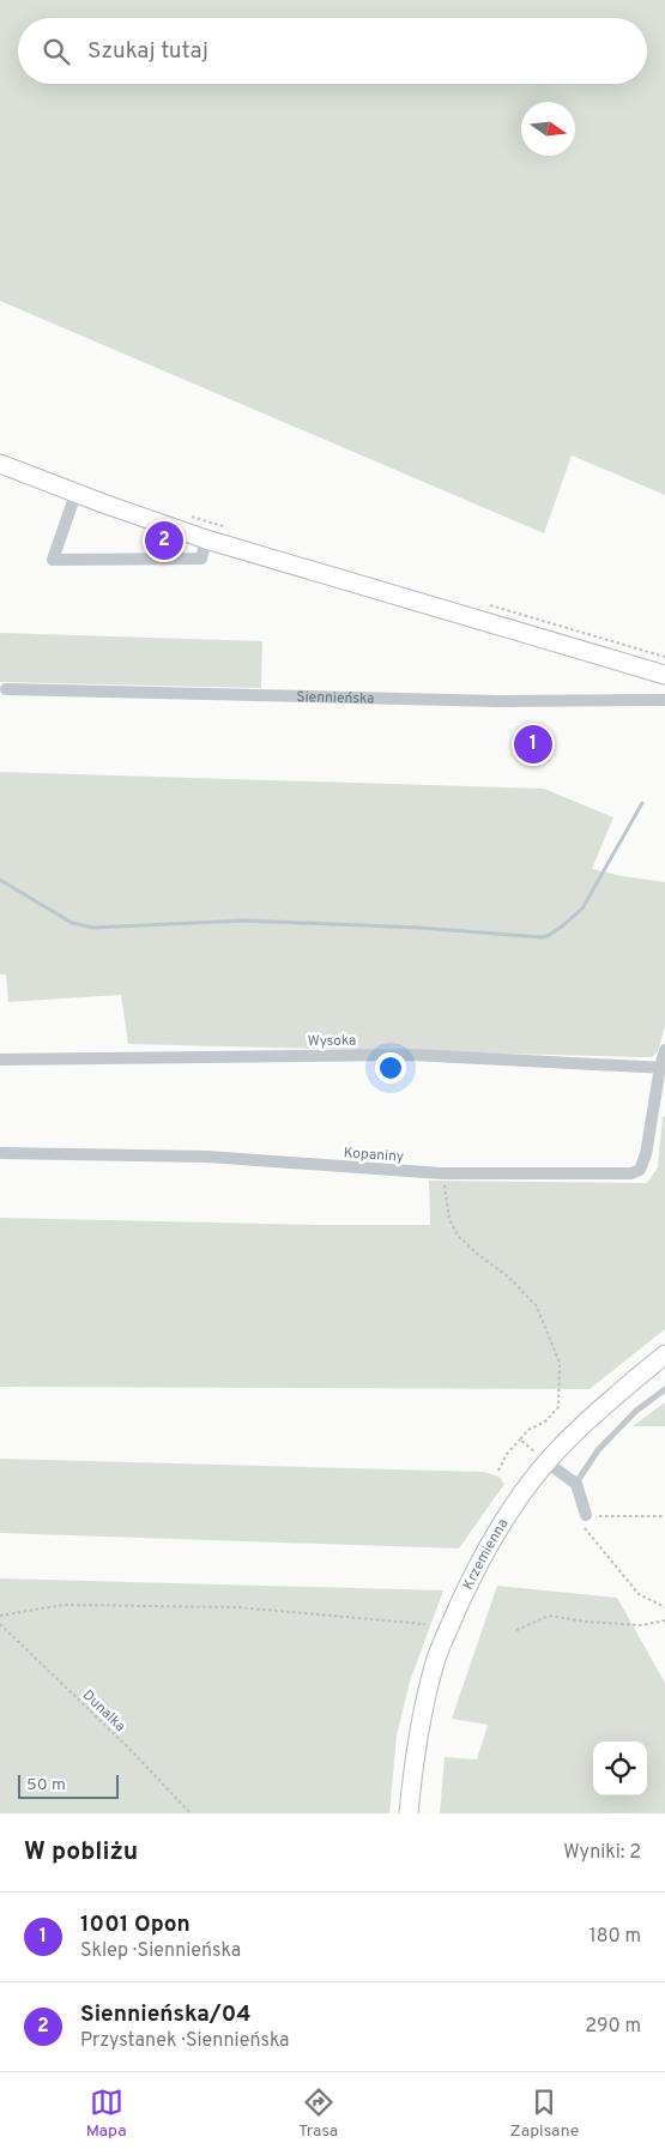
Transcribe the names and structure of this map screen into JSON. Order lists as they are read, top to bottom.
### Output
{
  "streets": {
    "main road": ["Krzemienna"],
    "street": ["Siennieńska", "Wysoka", "Kopaniny"],
    "path": ["Dunalka"]
  },
  "crossings": [
    ["Wysoka", "Kopaniny"]
  ],
  "scale_bar": "50 m",
  "north": "right",
  "page": {
    "search": "Szukaj tutaj",
    "pins": ["2", "1"],
    "scale": "50 m",
    "heading": ["W pobliżu", "Wyniki: 2"],
    "list": [
      {
        "mark": "1",
        "name": "1001 Opon",
        "note": "Sklep · Siennieńska",
        "value": "180 m"
      },
      {
        "mark": "2",
        "name": "Siennieńska/04",
        "note": "Przystanek · Siennieńska",
        "value": "290 m"
      }
    ],
    "nav": ["Mapa", "Trasa", "Zapisane"]
  }
}
